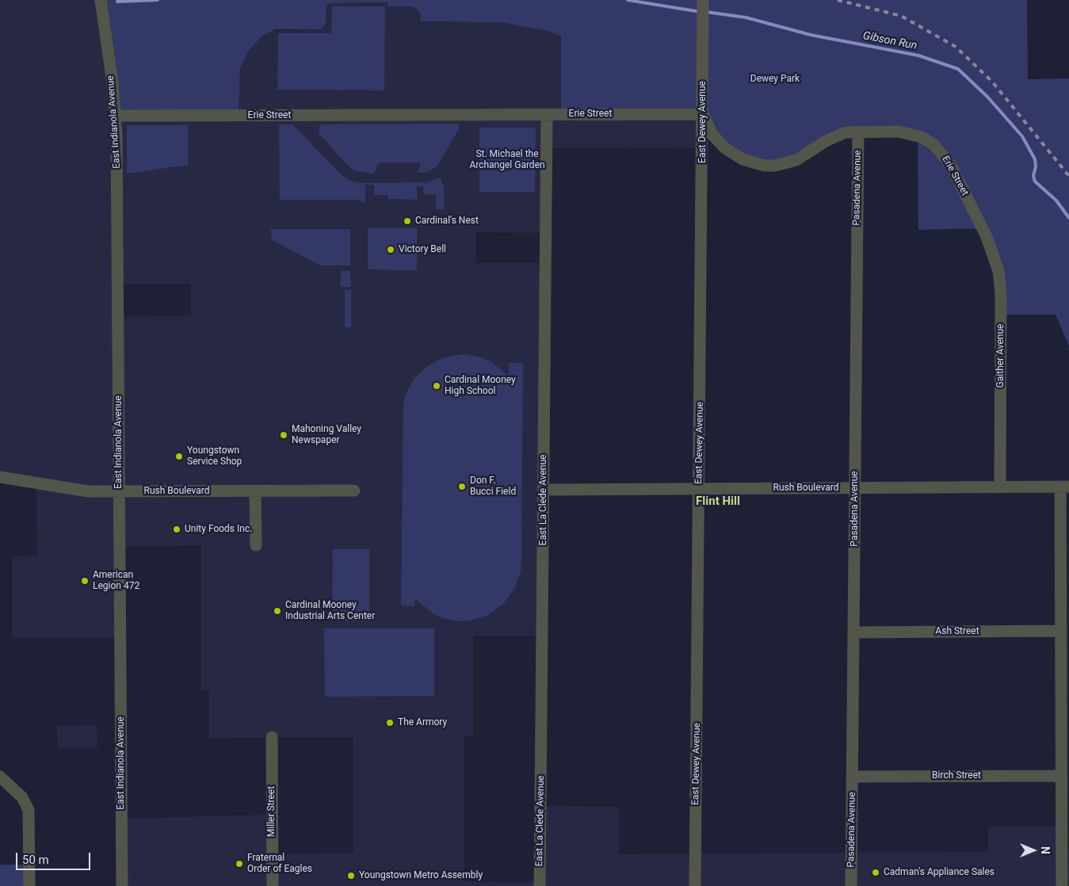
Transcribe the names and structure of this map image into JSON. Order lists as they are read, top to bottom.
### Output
{
  "streets": {
    "street": [
      "Erie Street",
      "East Indianola Avenue",
      "East Dewey Avenue",
      "Pasadena Avenue",
      "Gaither Avenue",
      "Rush Boulevard",
      "East La Clede Avenue",
      "Ash Street",
      "Birch Street",
      "Miller Street"
    ]
  },
  "crossings": [
    ["Erie Street", "East Indianola Avenue"],
    ["Erie Street", "East Dewey Avenue"],
    ["Erie Street", "Pasadena Avenue"],
    ["Erie Street", "Gaither Avenue"],
    ["Erie Street", "East La Clede Avenue"],
    ["East Indianola Avenue", "Rush Boulevard"],
    ["East Dewey Avenue", "Rush Boulevard"],
    ["Pasadena Avenue", "Rush Boulevard"],
    ["Pasadena Avenue", "Ash Street"],
    ["Pasadena Avenue", "Birch Street"],
    ["Gaither Avenue", "Rush Boulevard"],
    ["Rush Boulevard", "East La Clede Avenue"]
  ],
  "districts": ["Flint Hill"],
  "water": ["Gibson Run"],
  "parks": ["Dewey Park", "St. Michael the Archangel Garden"],
  "places": [
    "Cardinal's Nest",
    "Victory Bell",
    "Cardinal Mooney High School",
    "Mahoning Valley Newspaper",
    "Youngstown Service Shop",
    "Don F. Bucci Field",
    "Unity Foods Inc.",
    "American Legion 472",
    "Cardinal Mooney Industrial Arts Center",
    "The Armory",
    "Fraternal Order of Eagles",
    "Cadman's Appliance Sales",
    "Youngstown Metro Assembly"
  ],
  "scale_bar": "50 m",
  "north": "right"
}
